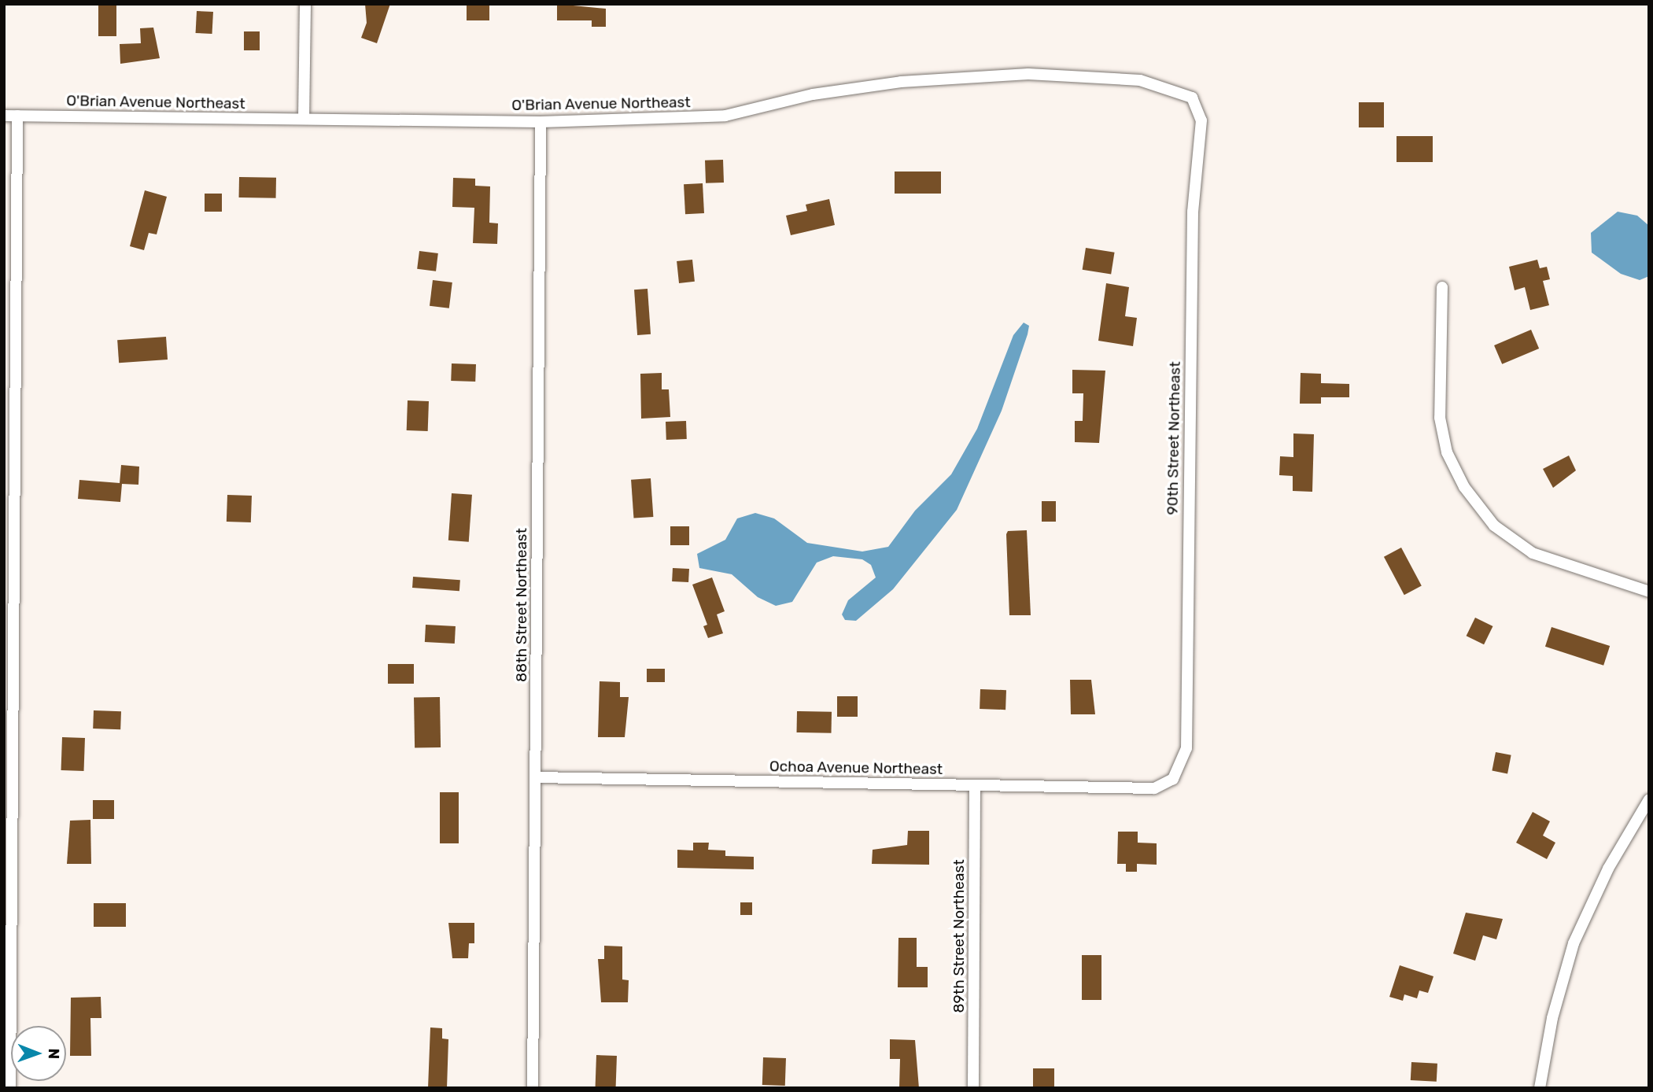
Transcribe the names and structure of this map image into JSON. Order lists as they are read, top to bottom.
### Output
{
  "streets": {
    "street": [
      "O'Brian Avenue Northeast",
      "90th Street Northeast",
      "88th Street Northeast",
      "Ochoa Avenue Northeast",
      "89th Street Northeast"
    ]
  },
  "crossings": [
    ["O'Brian Avenue Northeast", "90th Street Northeast"],
    ["O'Brian Avenue Northeast", "88th Street Northeast"],
    ["90th Street Northeast", "Ochoa Avenue Northeast"],
    ["88th Street Northeast", "Ochoa Avenue Northeast"],
    ["Ochoa Avenue Northeast", "89th Street Northeast"]
  ],
  "north": "right"
}
